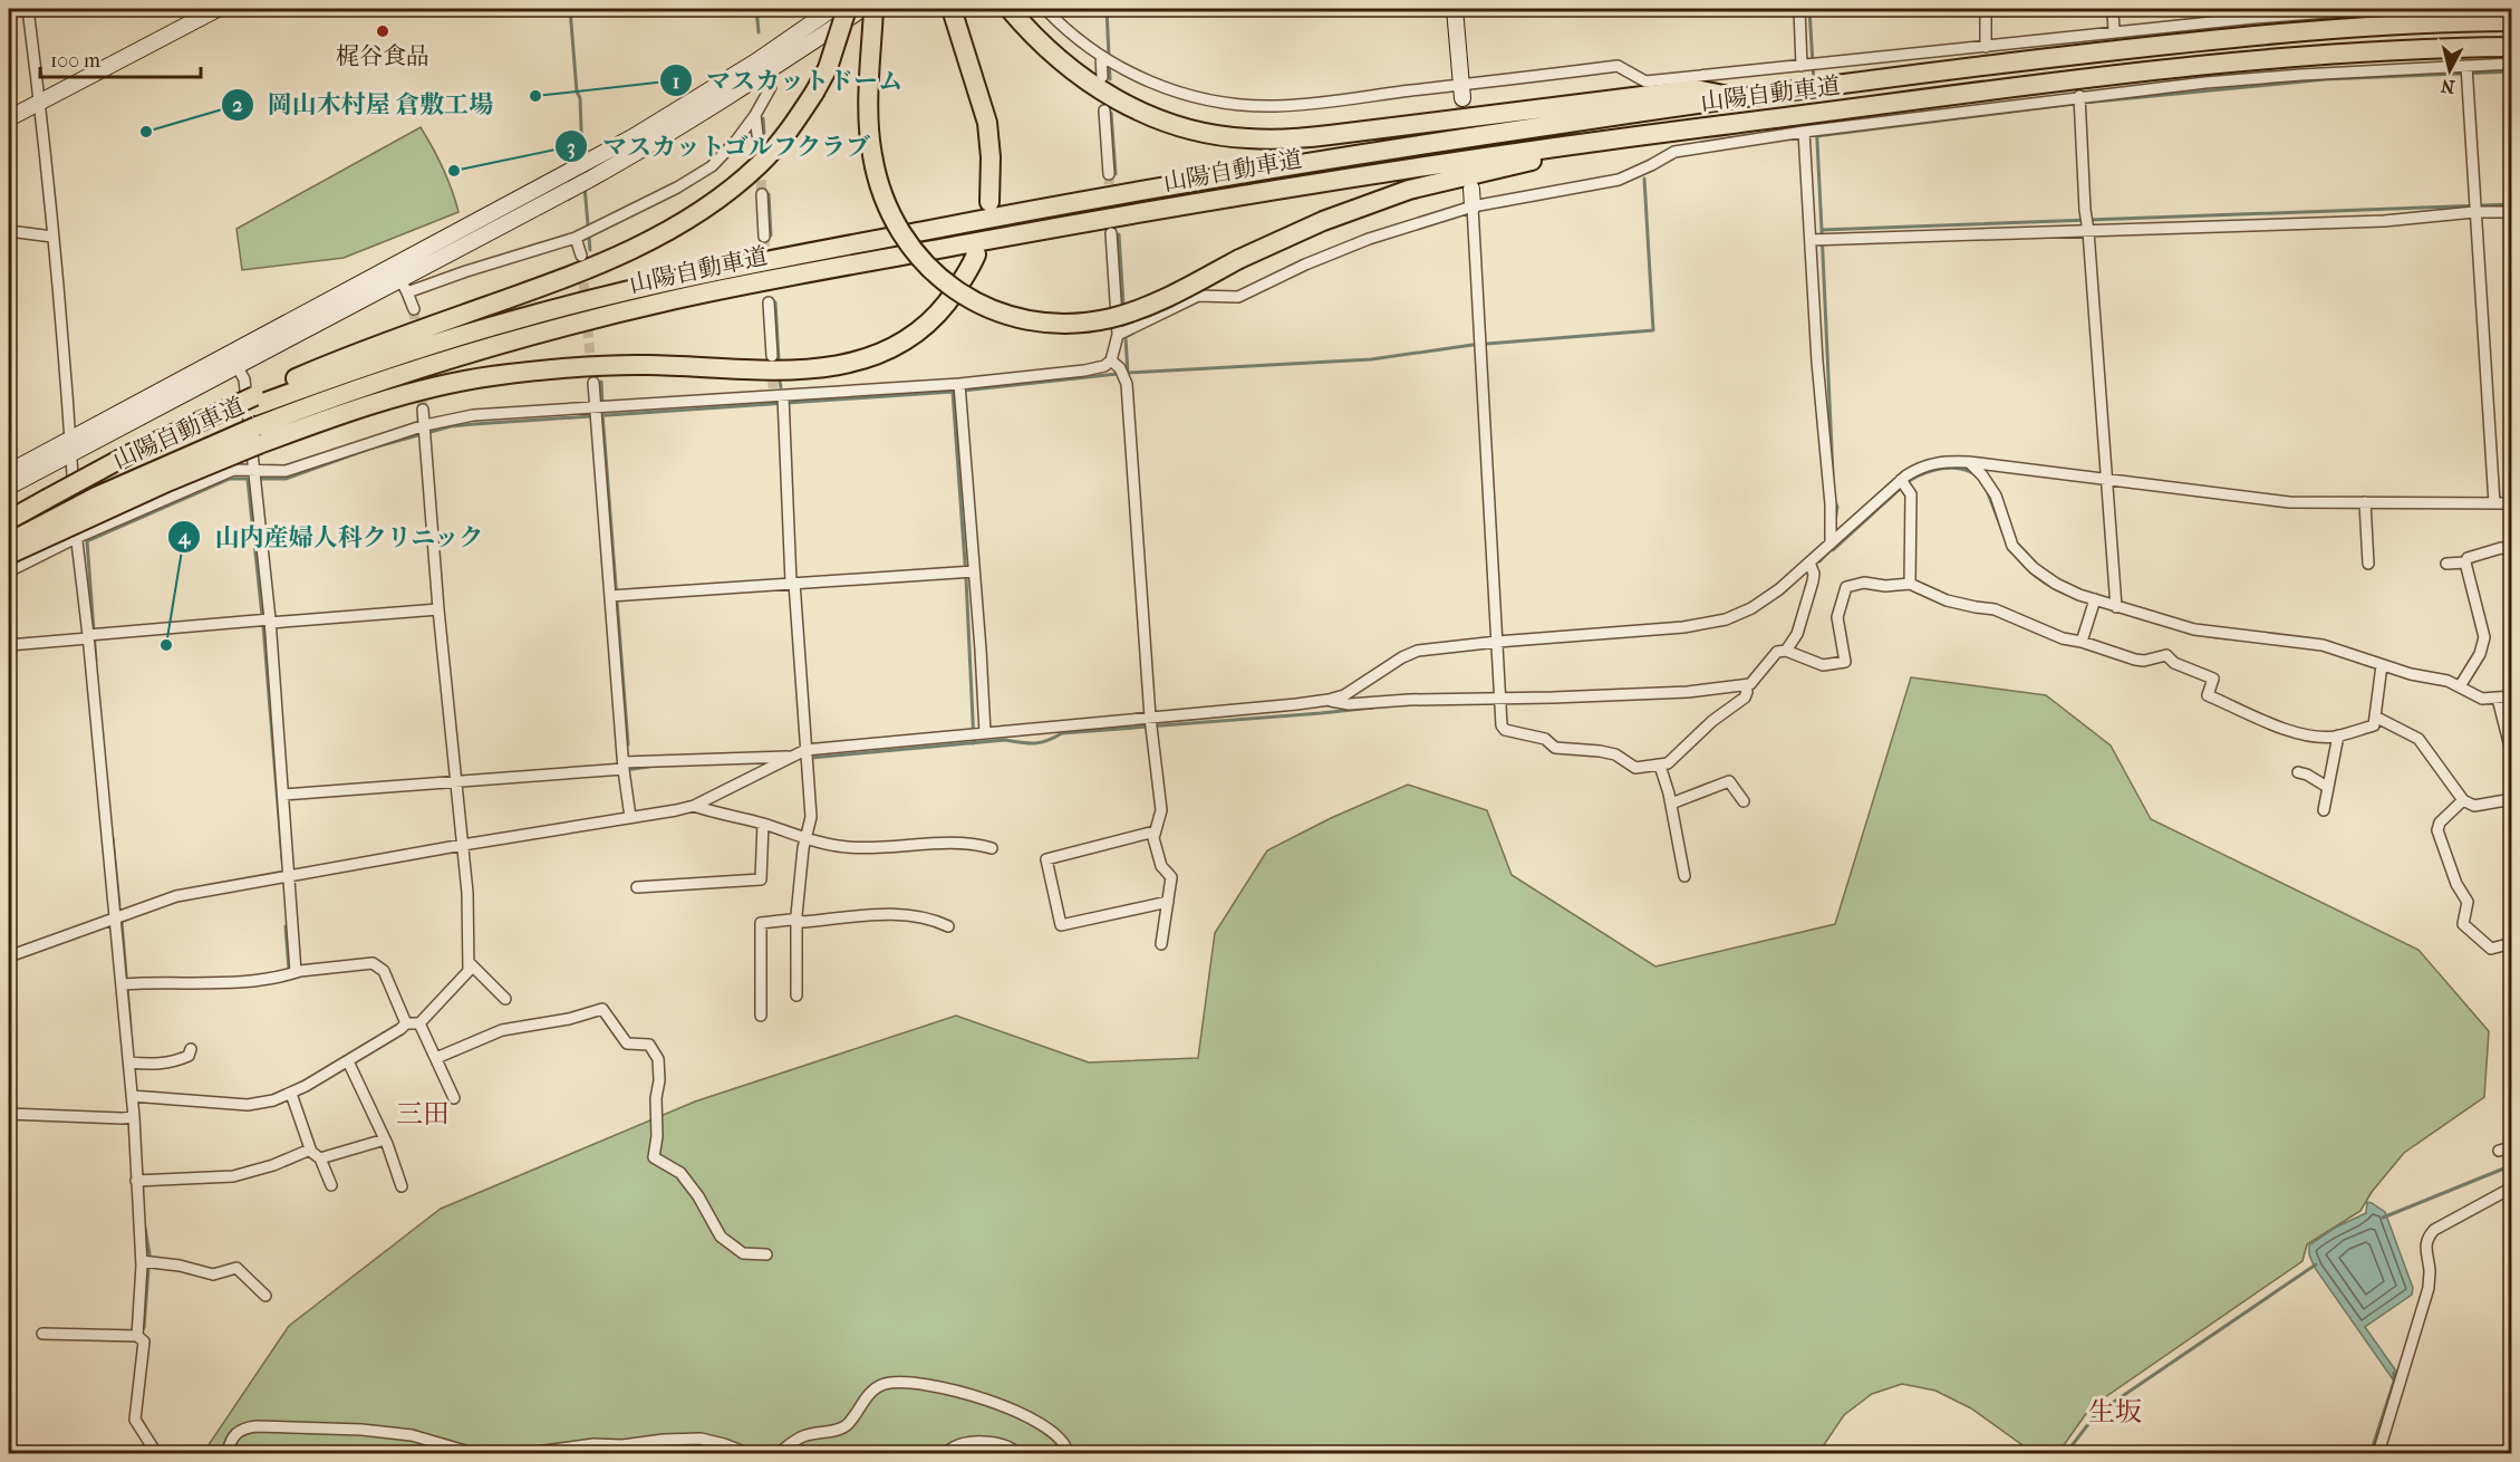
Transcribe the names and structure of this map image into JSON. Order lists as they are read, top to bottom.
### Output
{
  "streets": {
    "highway": ["山陽自動車道"]
  },
  "districts": ["三田", "生坂"],
  "places": [
    "梶谷食品",
    "マスカットドーム",
    "岡山木村屋 倉敷工場",
    "マスカットゴルフクラブ",
    "山内産婦人科クリニック"
  ],
  "scale_bar": "100 m",
  "north": "bottom"
}
